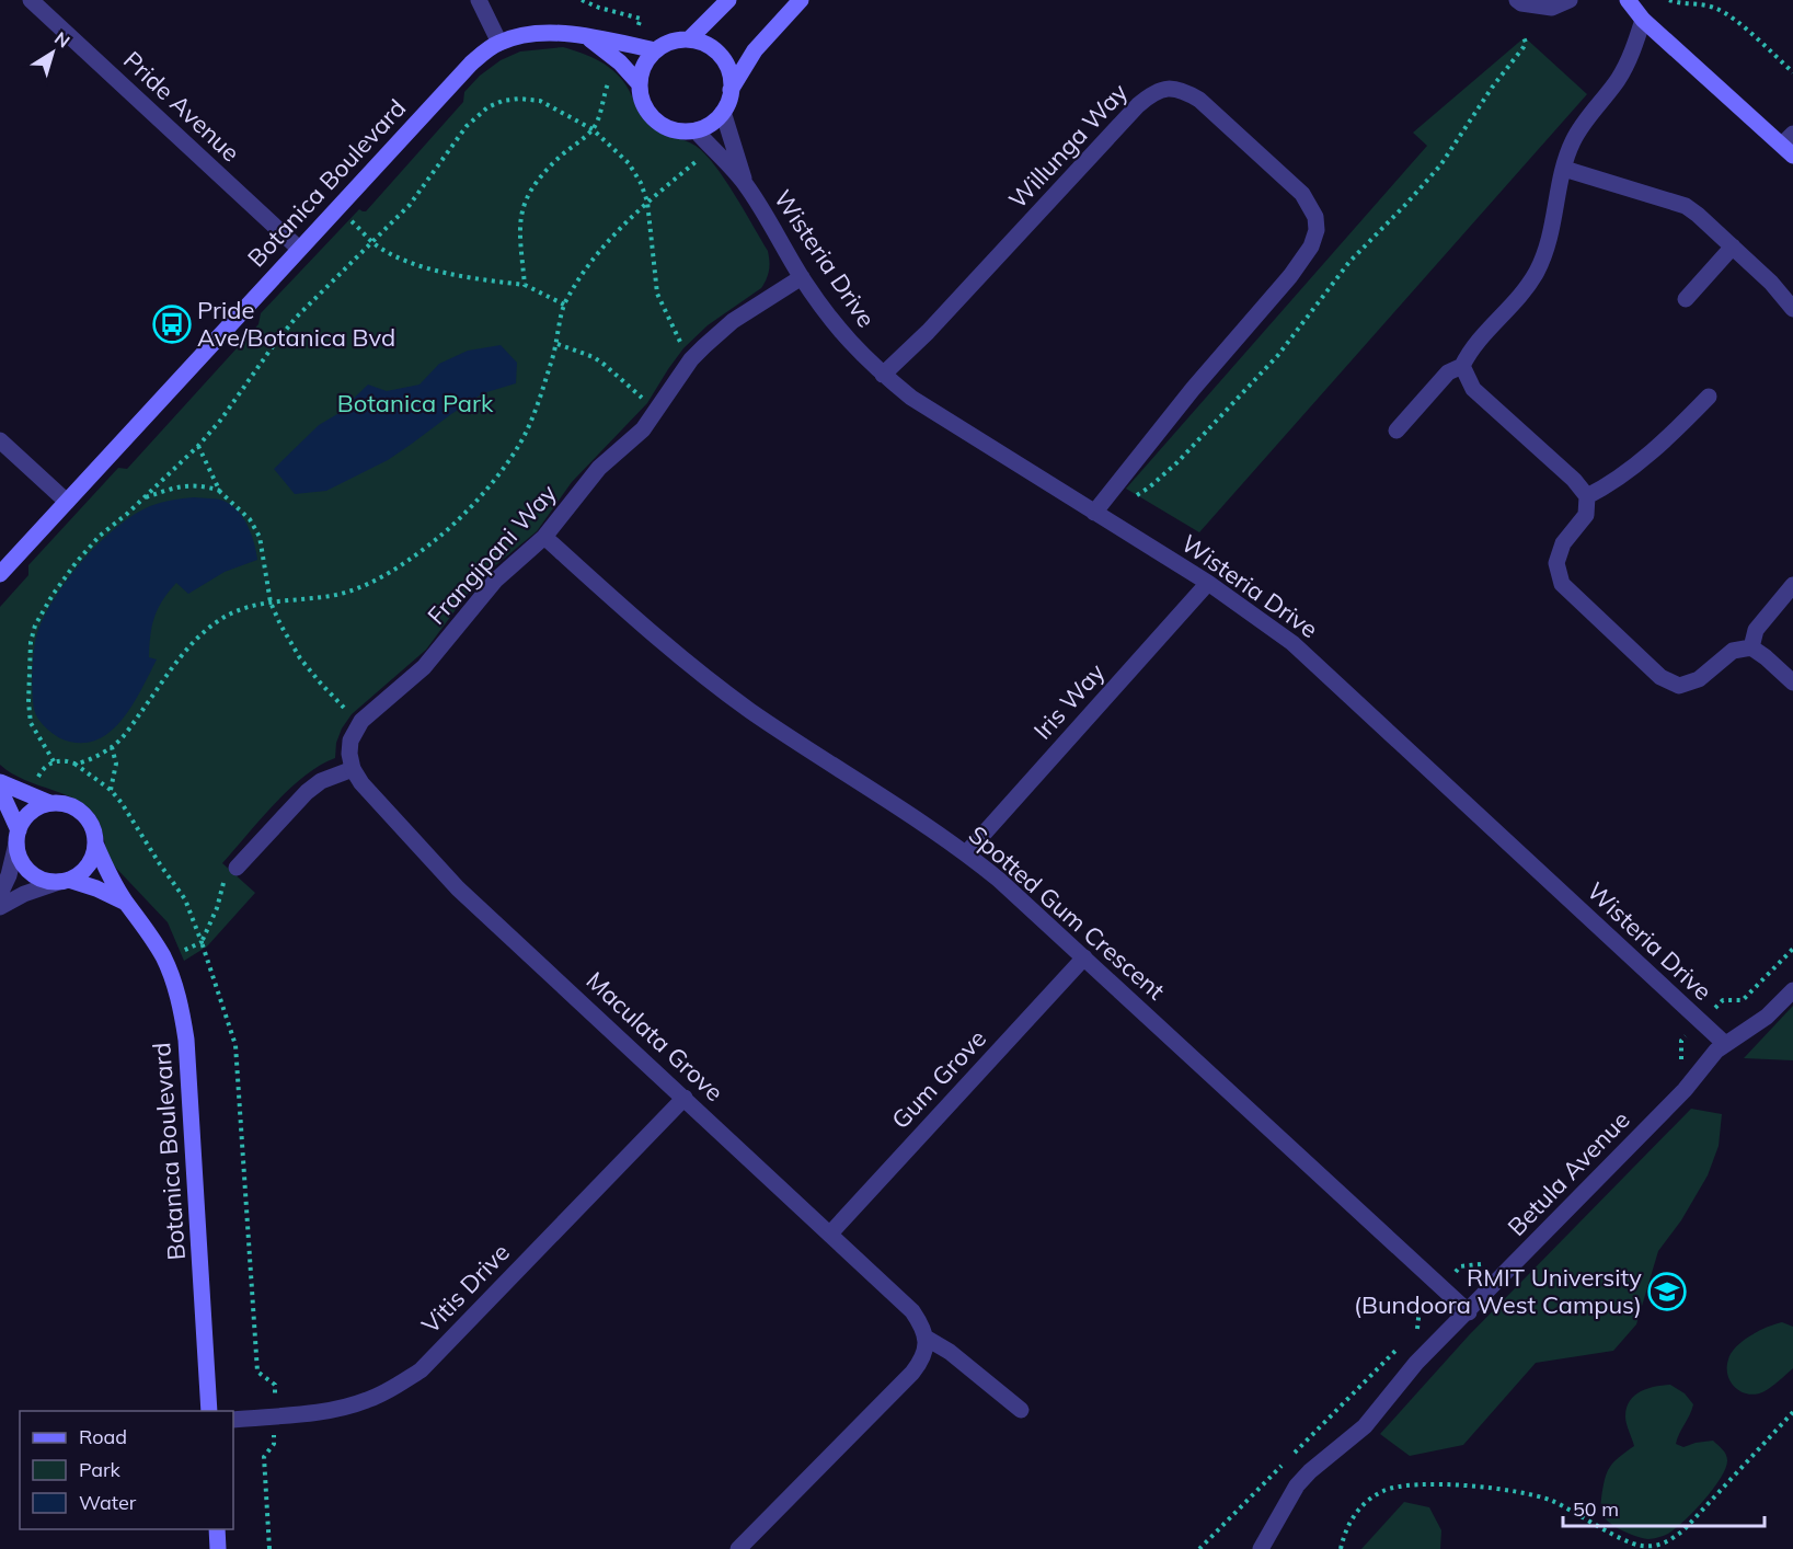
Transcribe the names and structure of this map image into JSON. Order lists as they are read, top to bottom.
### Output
{
  "streets": {
    "street": [
      "Pride Avenue",
      "Willunga Way",
      "Botanica Boulevard",
      "Wisteria Drive",
      "Frangipani Way",
      "Iris Way",
      "Spotted Gum Crescent",
      "Maculata Grove",
      "Gum Grove",
      "Betula Avenue",
      "Vitis Drive"
    ]
  },
  "crossings": [
    ["Pride Avenue", "Botanica Boulevard"],
    ["Willunga Way", "Wisteria Drive"],
    ["Botanica Boulevard", "Wisteria Drive"],
    ["Wisteria Drive", "Frangipani Way"],
    ["Wisteria Drive", "Iris Way"],
    ["Wisteria Drive", "Betula Avenue"],
    ["Frangipani Way", "Spotted Gum Crescent"],
    ["Frangipani Way", "Maculata Grove"],
    ["Iris Way", "Spotted Gum Crescent"],
    ["Spotted Gum Crescent", "Gum Grove"],
    ["Spotted Gum Crescent", "Betula Avenue"],
    ["Maculata Grove", "Gum Grove"],
    ["Maculata Grove", "Vitis Drive"]
  ],
  "parks": ["Botanica Park"],
  "places": {
    "bus stop": ["Pride Ave/Botanica Bvd"],
    "school or university": ["RMIT University (Bundoora West Campus)"]
  },
  "legend": ["Road", "Park", "Water"],
  "scale_bar": "50 m",
  "north": "top right"
}
